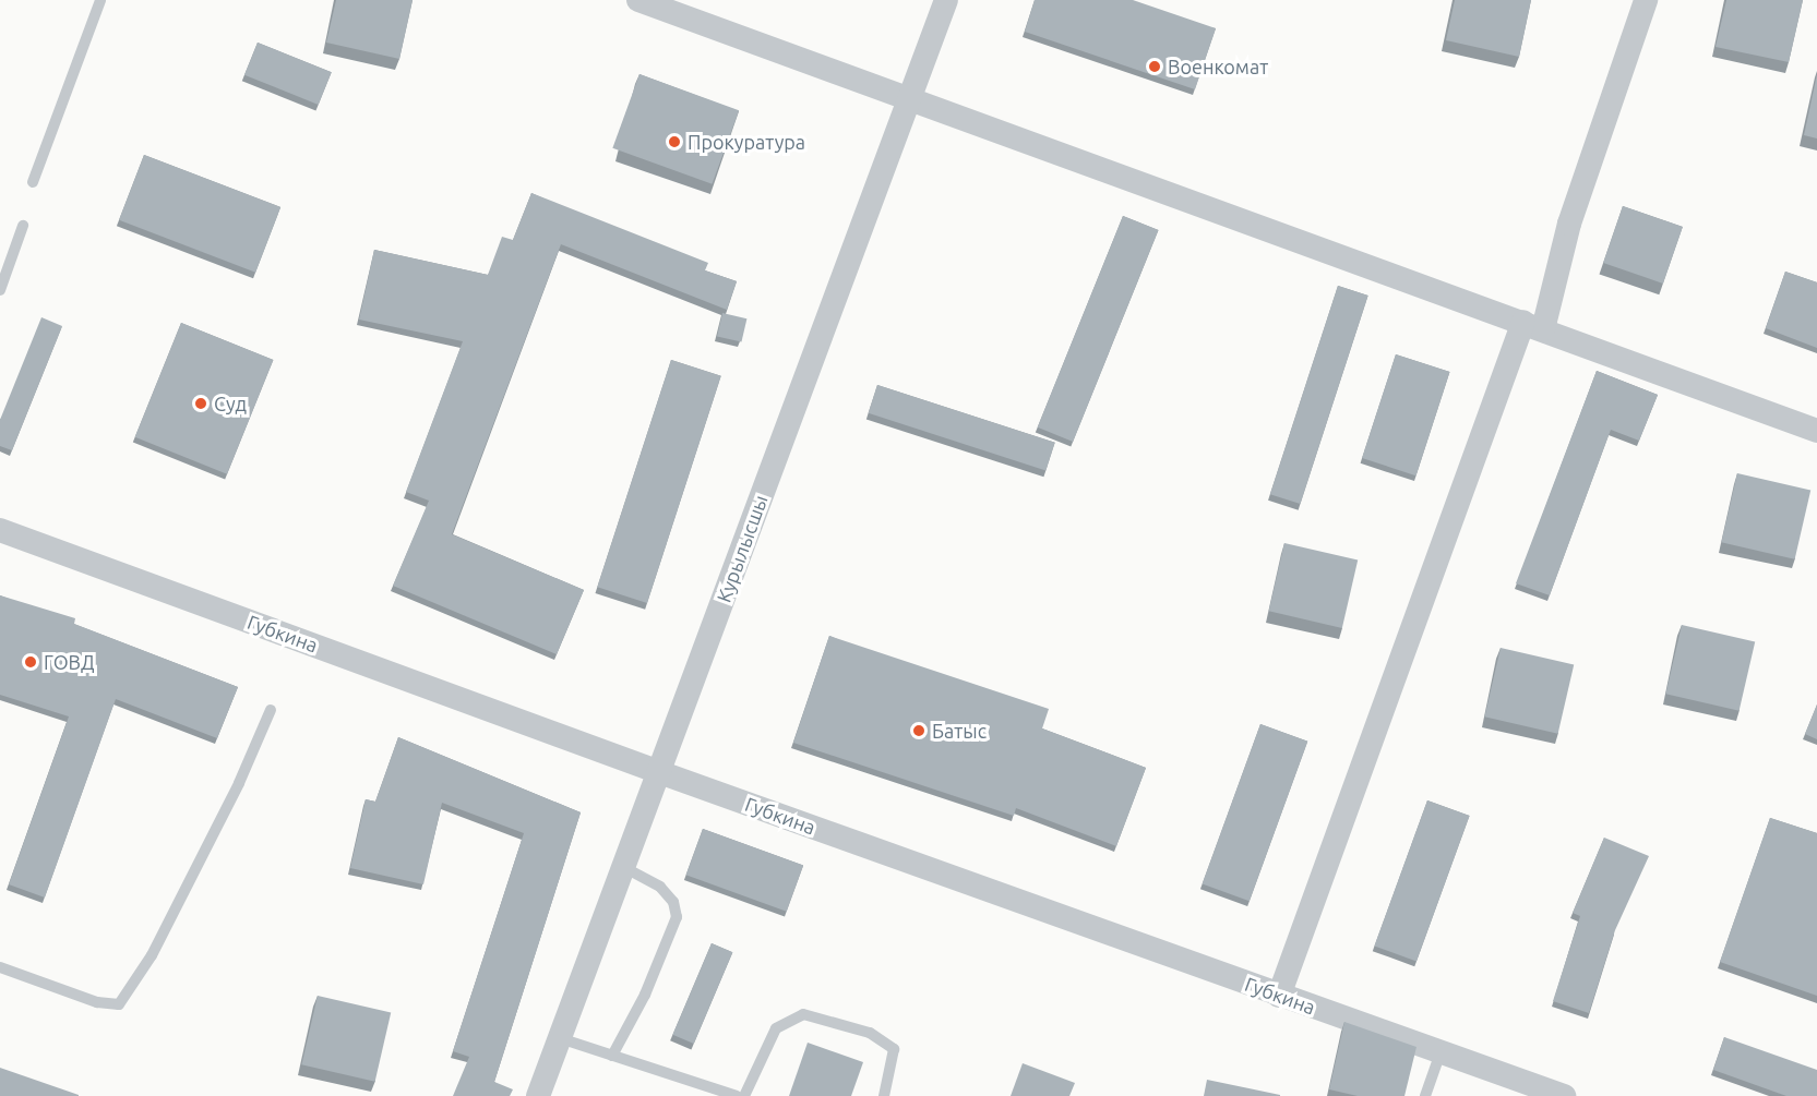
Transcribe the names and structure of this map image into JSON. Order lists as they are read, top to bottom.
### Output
{
  "streets": {
    "street": ["Курылысшы", "Губкина"]
  },
  "crossings": [
    ["Курылысшы", "Губкина"]
  ],
  "places": [
    "Военкомат",
    "Прокуратура",
    "Суд",
    "ГОВД",
    "Батыс"
  ]
}
